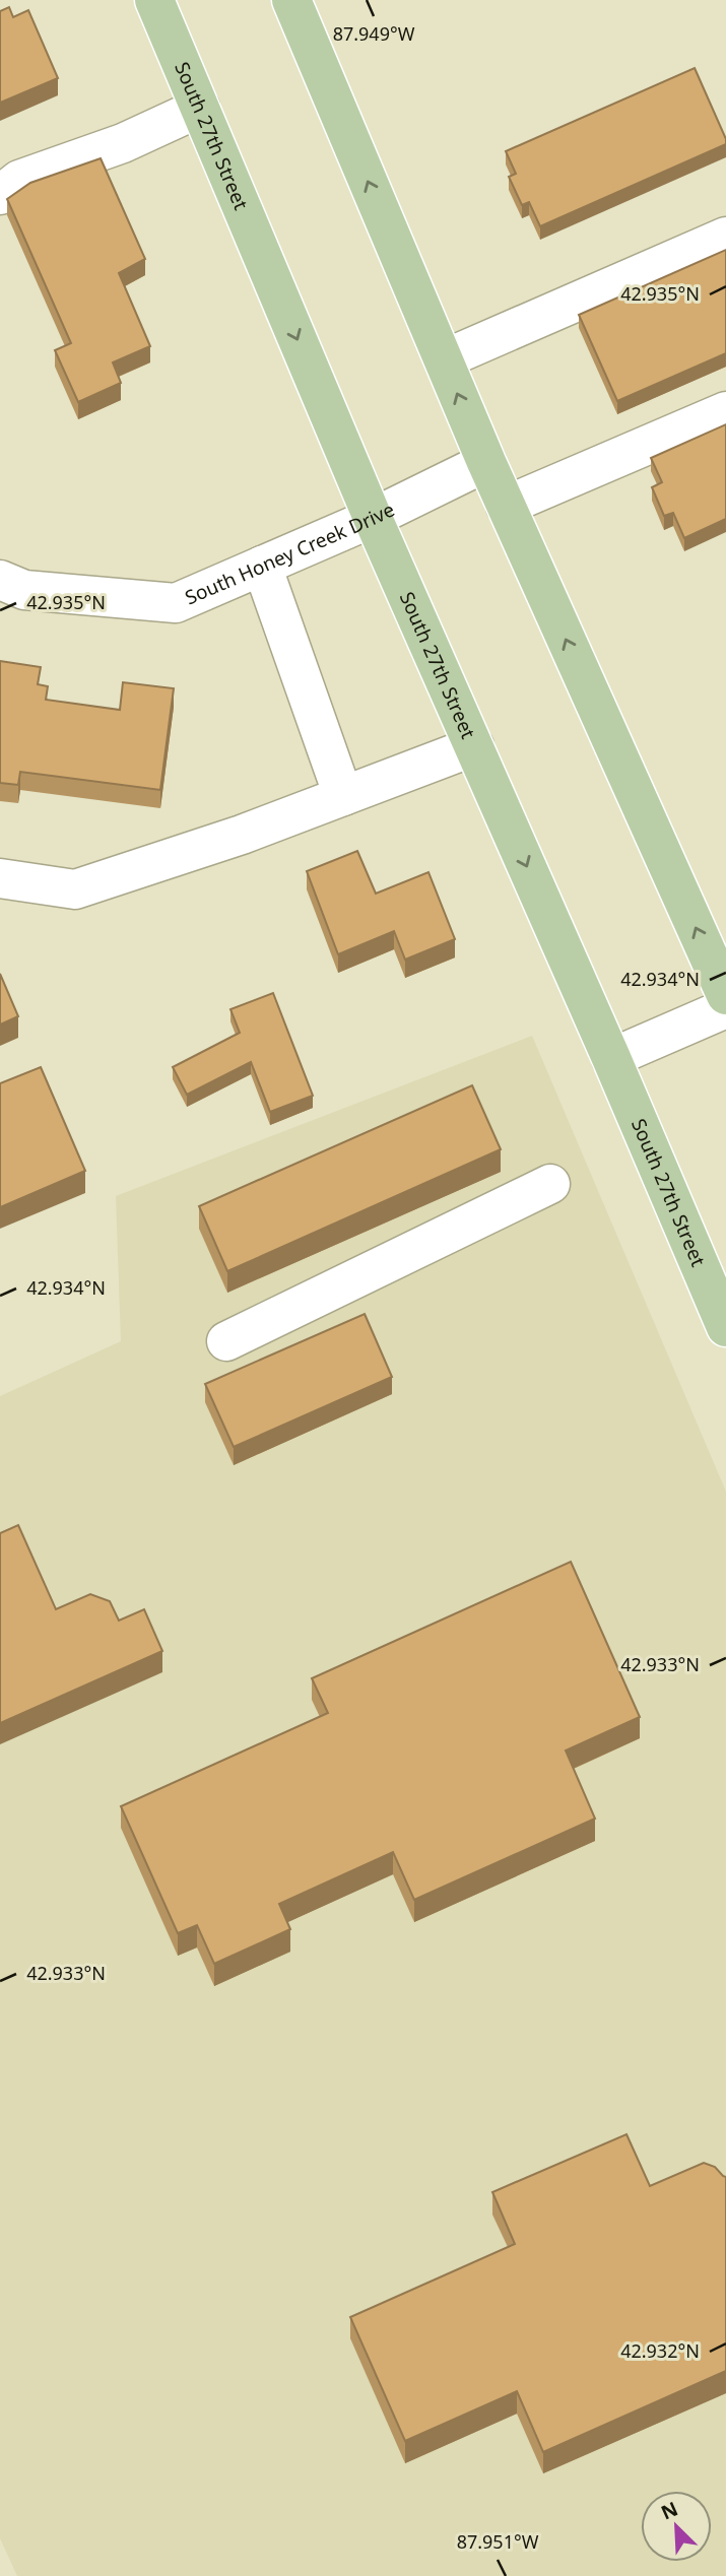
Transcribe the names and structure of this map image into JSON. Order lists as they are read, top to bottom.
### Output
{
  "streets": {
    "main road": ["South 27th Street"],
    "street": ["South Honey Creek Drive"]
  },
  "crossings": [
    ["South 27th Street", "South Honey Creek Drive"]
  ],
  "north": "top left",
  "coordinates": [
    "87.949°W",
    "42.935°N",
    "42.934°N",
    "42.933°N",
    "42.932°N",
    "87.951°W"
  ]
}
